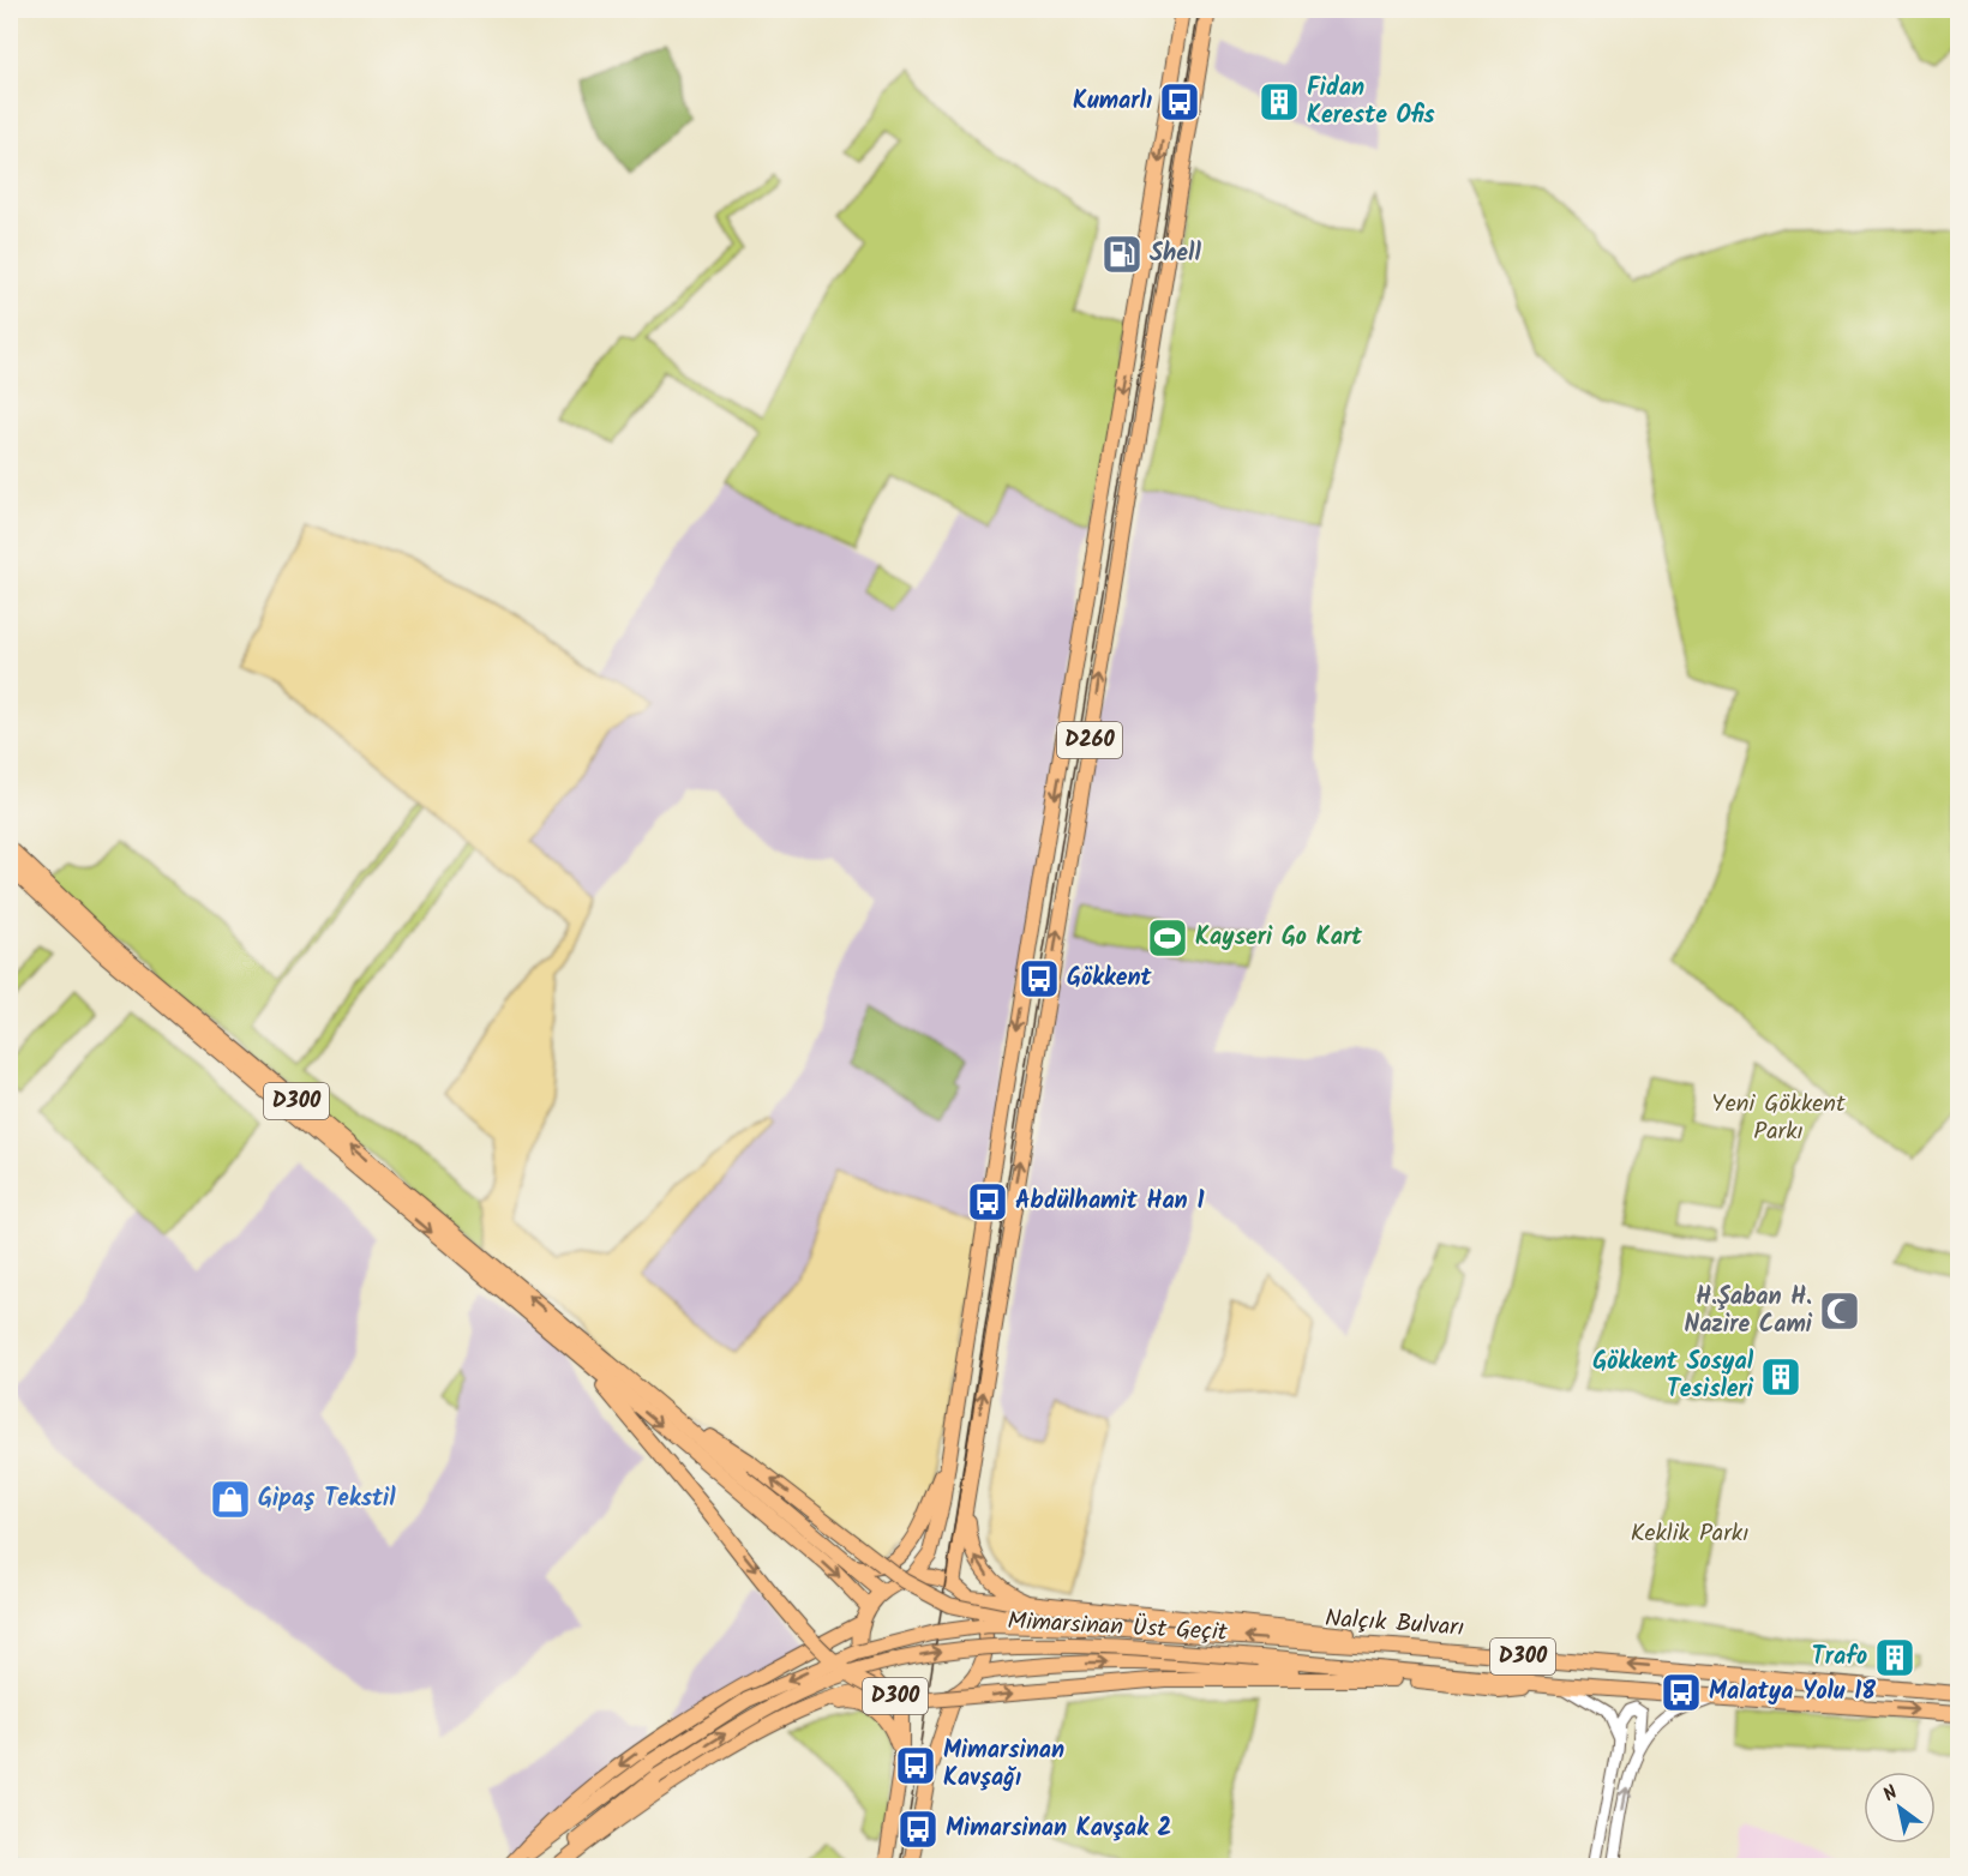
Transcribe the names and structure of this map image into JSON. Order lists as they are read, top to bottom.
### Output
{
  "streets": {
    "highway": [
      "D260",
      "D300",
      "Nalçık Bulvarı",
      "Mimarsinan Üst Geçit"
    ]
  },
  "crossings": [
    ["D300", "Nalçık Bulvarı"],
    ["D300", "Mimarsinan Üst Geçit"],
    ["Nalçık Bulvarı", "Mimarsinan Üst Geçit"]
  ],
  "parks": ["Yeni Gökkent Parkı", "Keklik Parkı"],
  "places": {
    "bus stop": [
      "Kumarlı",
      "Gökkent",
      "Abdülhamit Han 1",
      "Malatya Yolu 18",
      "Mimarsinan Kavşağı",
      "Mimarsinan Kavşak 2"
    ],
    "building": ["Fidan Kereste Ofis", "Gökkent Sosyal Tesisleri", "Trafo"],
    "fuel station": ["Shell"],
    "sports": ["Kayseri Go Kart"],
    "mosque": ["H.Şaban H. Nazire Cami"],
    "shop": ["Gipaş Tekstil"]
  },
  "north": "top left"
}
